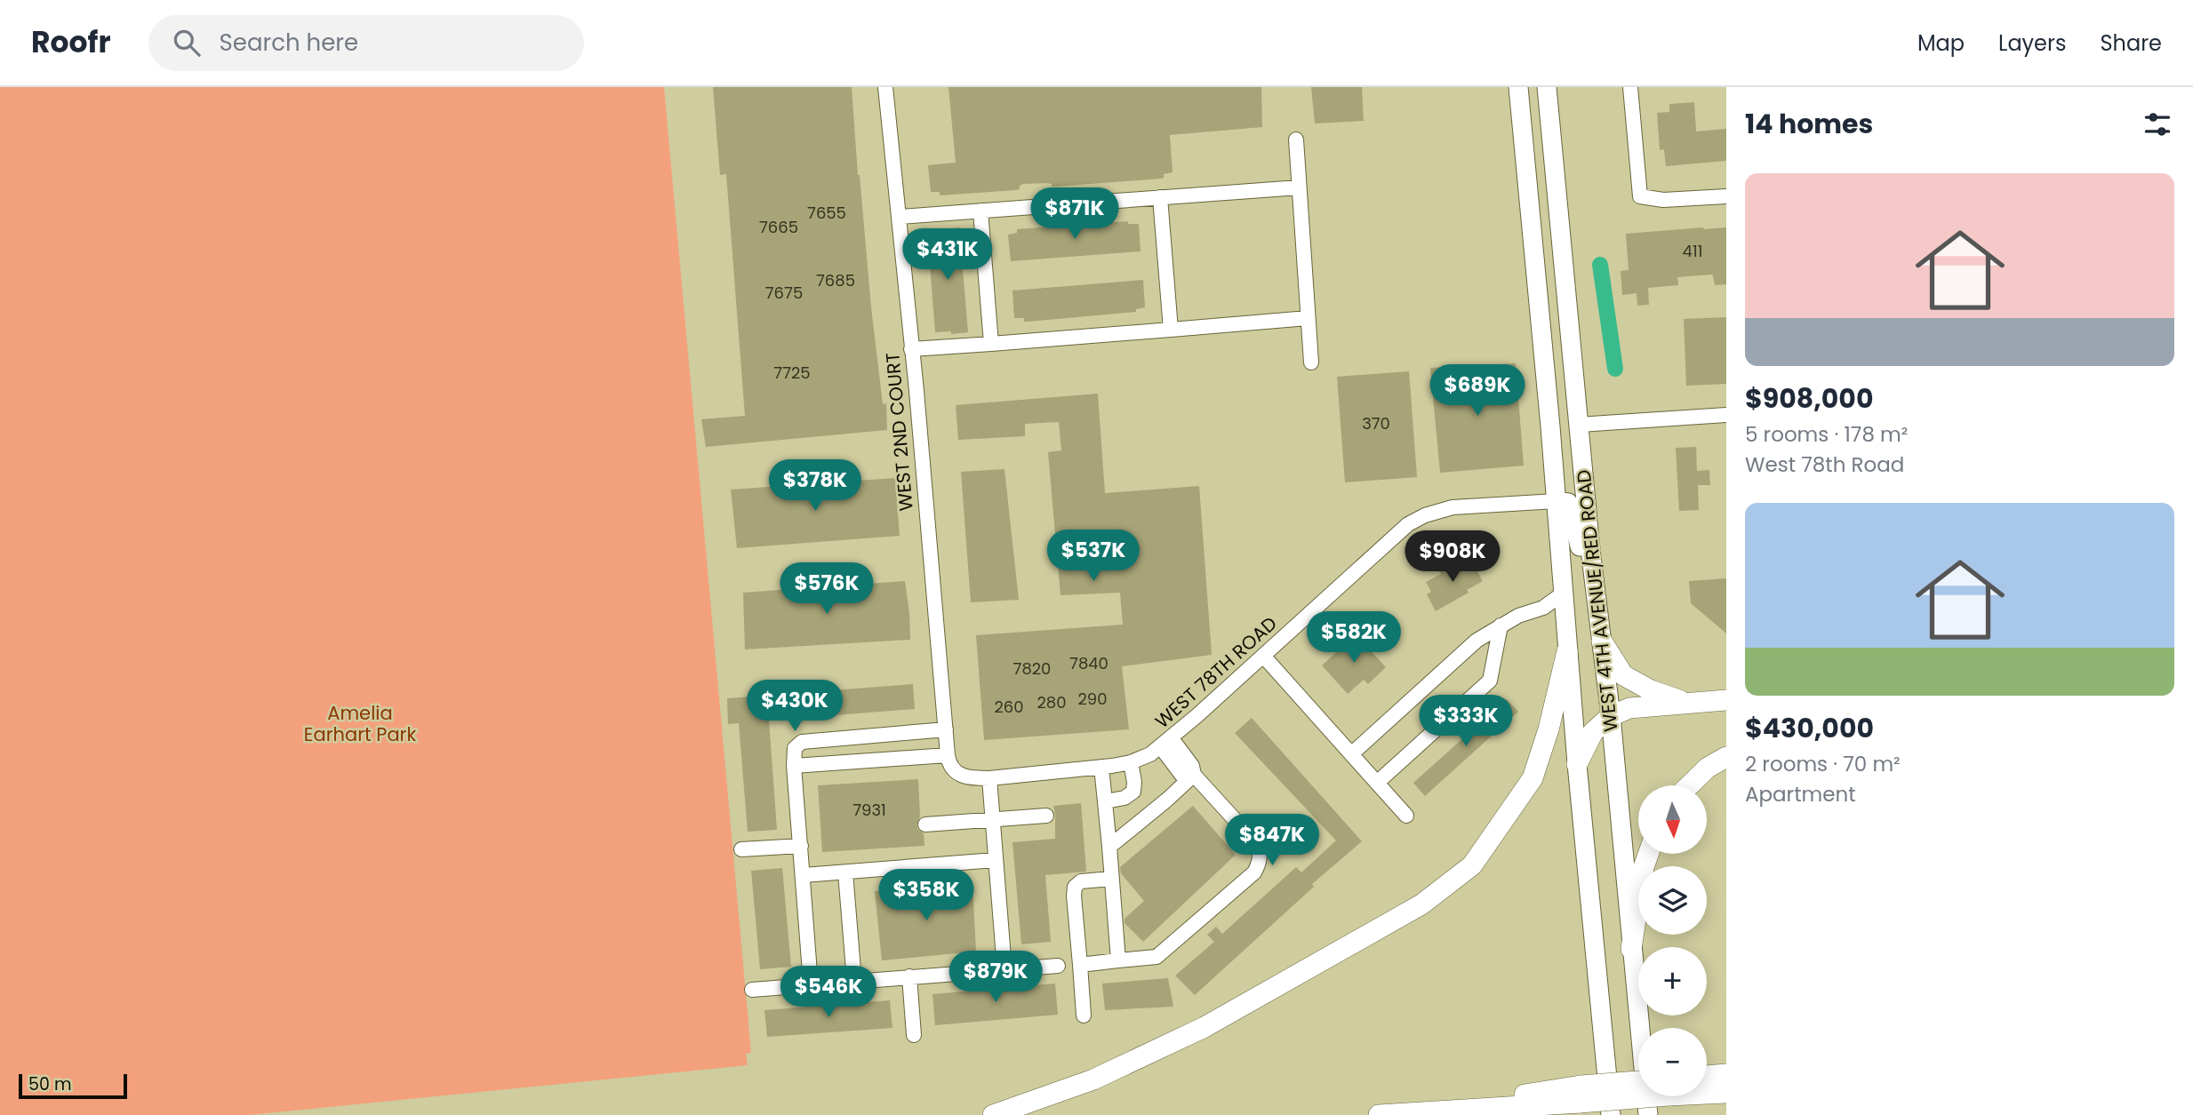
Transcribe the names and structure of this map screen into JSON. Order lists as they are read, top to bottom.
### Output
{
  "streets": {
    "main road": ["WEST 4TH AVENUE/RED ROAD"],
    "street": ["WEST 2ND COURT", "WEST 78TH ROAD"]
  },
  "crossings": [
    ["WEST 2ND COURT", "WEST 78TH ROAD"],
    ["WEST 4TH AVENUE/RED ROAD", "WEST 78TH ROAD"]
  ],
  "parks": ["Amelia Earhart Park"],
  "house_numbers": [
    "7655",
    "7665",
    "411",
    "7685",
    "7675",
    "7725",
    "370",
    "7840",
    "7820",
    "290",
    "280",
    "260",
    "7931"
  ],
  "scale_bar": "50 m",
  "north": "bottom",
  "page": {
    "header": "Roofr",
    "search": "Search here",
    "nav": ["Map", "Layers", "Share"],
    "heading": "14 homes",
    "list": [
      {
        "name": "$908,000",
        "note": "5 rooms · 178 m² · West 78th Road"
      },
      {
        "name": "$430,000",
        "note": "2 rooms · 70 m² · Apartment"
      }
    ],
    "price": [
      "$871K",
      "$431K",
      "$689K",
      "$378K",
      "$537K",
      "$908K",
      "$576K",
      "$582K",
      "$430K",
      "$333K",
      "$847K",
      "$358K",
      "$879K",
      "$546K"
    ],
    "map_buttons": ["+", "−"],
    "scale": "50 m"
  }
}
